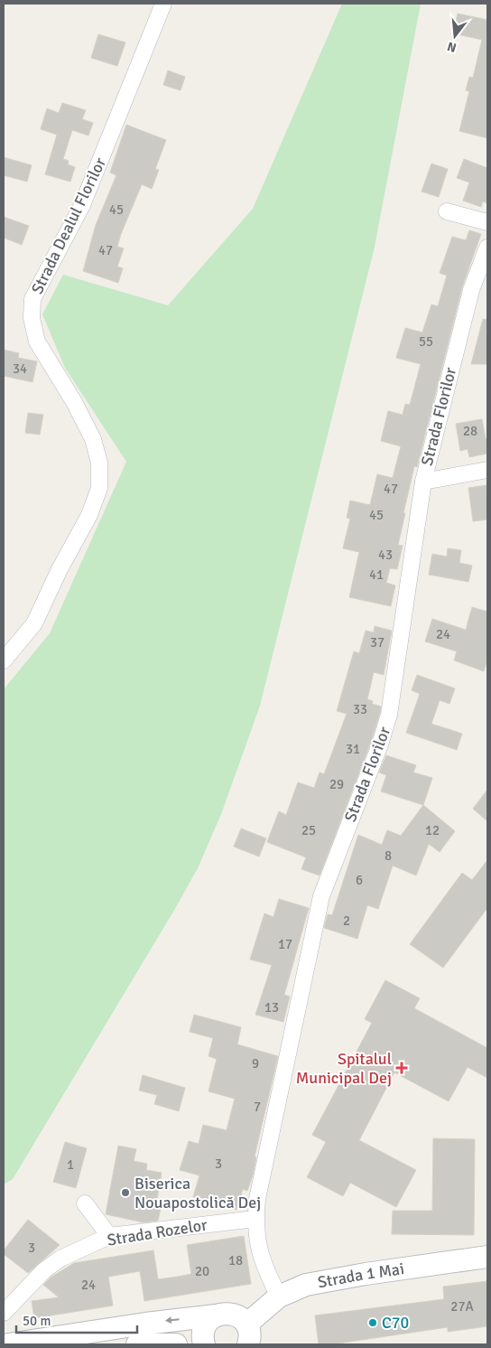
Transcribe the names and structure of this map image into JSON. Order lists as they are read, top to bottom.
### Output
{
  "streets": {
    "main road": ["Strada 1 Mai"],
    "street": ["Strada Dealul Florilor", "Strada Florilor", "Strada Rozelor"]
  },
  "crossings": [
    ["Strada Florilor", "Strada Rozelor"],
    ["Strada Florilor", "Strada 1 Mai"]
  ],
  "places": {
    "health": ["Spitalul Municipal Dej"],
    "other": ["Biserica Nouapostolică Dej", "C70"]
  },
  "house_numbers": [
    "45",
    "47",
    "55",
    "34",
    "28",
    "47",
    "45",
    "43",
    "41",
    "24",
    "37",
    "33",
    "31",
    "29",
    "25",
    "12",
    "8",
    "6",
    "2",
    "17",
    "13",
    "9",
    "7",
    "3",
    "1",
    "3",
    "18",
    "20",
    "24",
    "27A"
  ],
  "scale_bar": "50 m",
  "north": "bottom"
}
